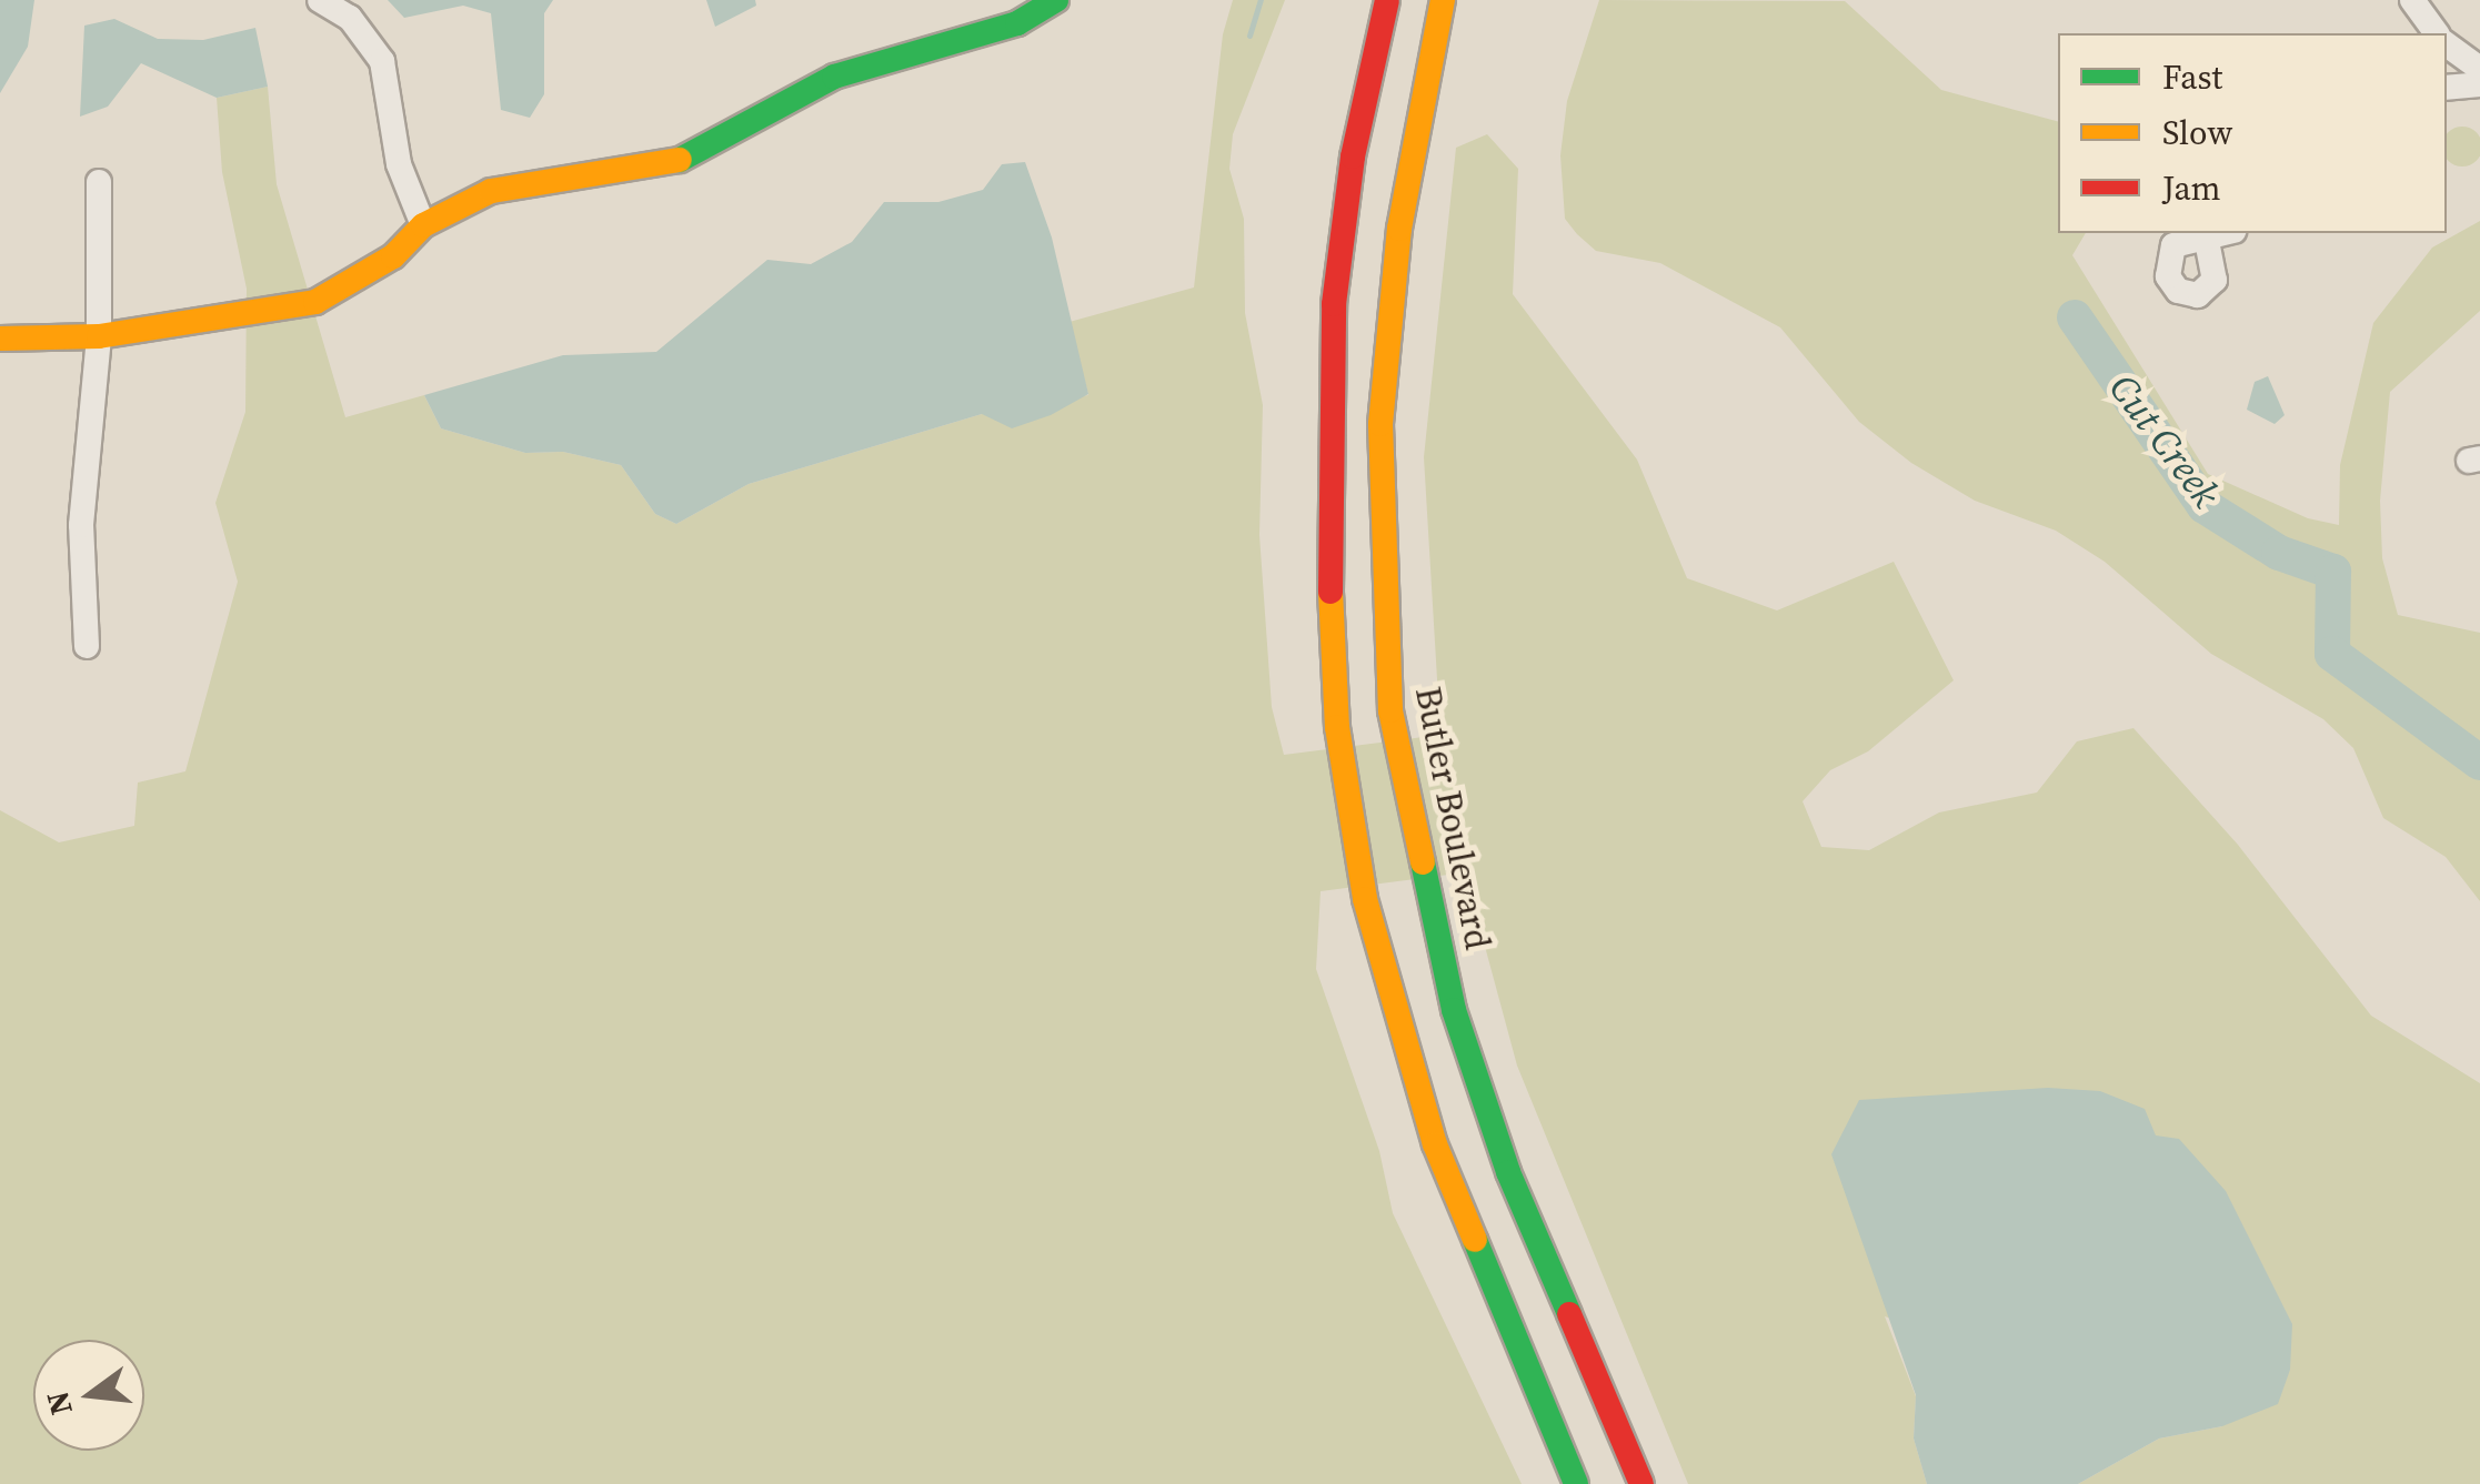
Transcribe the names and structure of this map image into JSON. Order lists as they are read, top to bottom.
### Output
{
  "streets": {
    "main road": ["Butler Boulevard"]
  },
  "water": ["Cut Creek"],
  "legend": ["Fast", "Slow", "Jam"],
  "north": "left"
}
